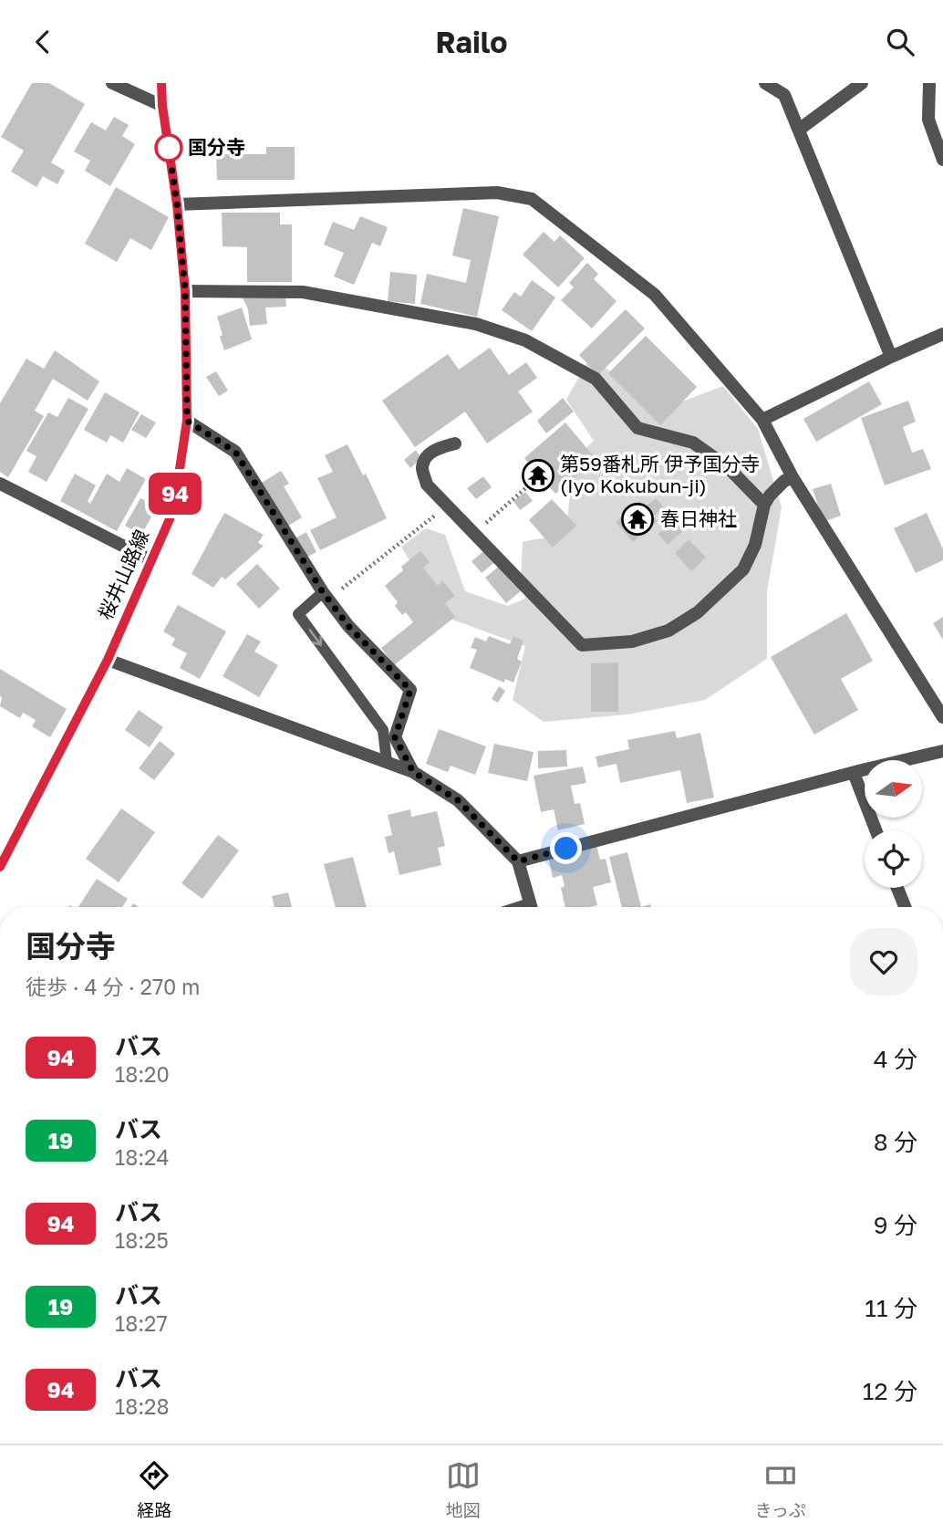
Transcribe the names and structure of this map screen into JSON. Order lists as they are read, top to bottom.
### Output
{
  "streets": {
    "main road": ["桜井山路線"]
  },
  "places": {
    "other": ["国分寺"],
    "temple": ["第59番札所 伊予国分寺 (Iyo Kokubun-ji)", "春日神社"]
  },
  "lines": ["bus line 94"],
  "north": "right",
  "page": {
    "header": "Railo",
    "on_map": "94",
    "heading": ["国分寺", "徒歩 · 4 分 · 270 m"],
    "list": [
      {
        "mark": "94",
        "name": "バス",
        "note": "18:20",
        "value": "4 分"
      },
      {
        "mark": "19",
        "name": "バス",
        "note": "18:24",
        "value": "8 分"
      },
      {
        "mark": "94",
        "name": "バス",
        "note": "18:25",
        "value": "9 分"
      },
      {
        "mark": "19",
        "name": "バス",
        "note": "18:27",
        "value": "11 分"
      },
      {
        "mark": "94",
        "name": "バス",
        "note": "18:28",
        "value": "12 分"
      }
    ],
    "tabs": ["経路", "地図", "きっぷ"]
  }
}
